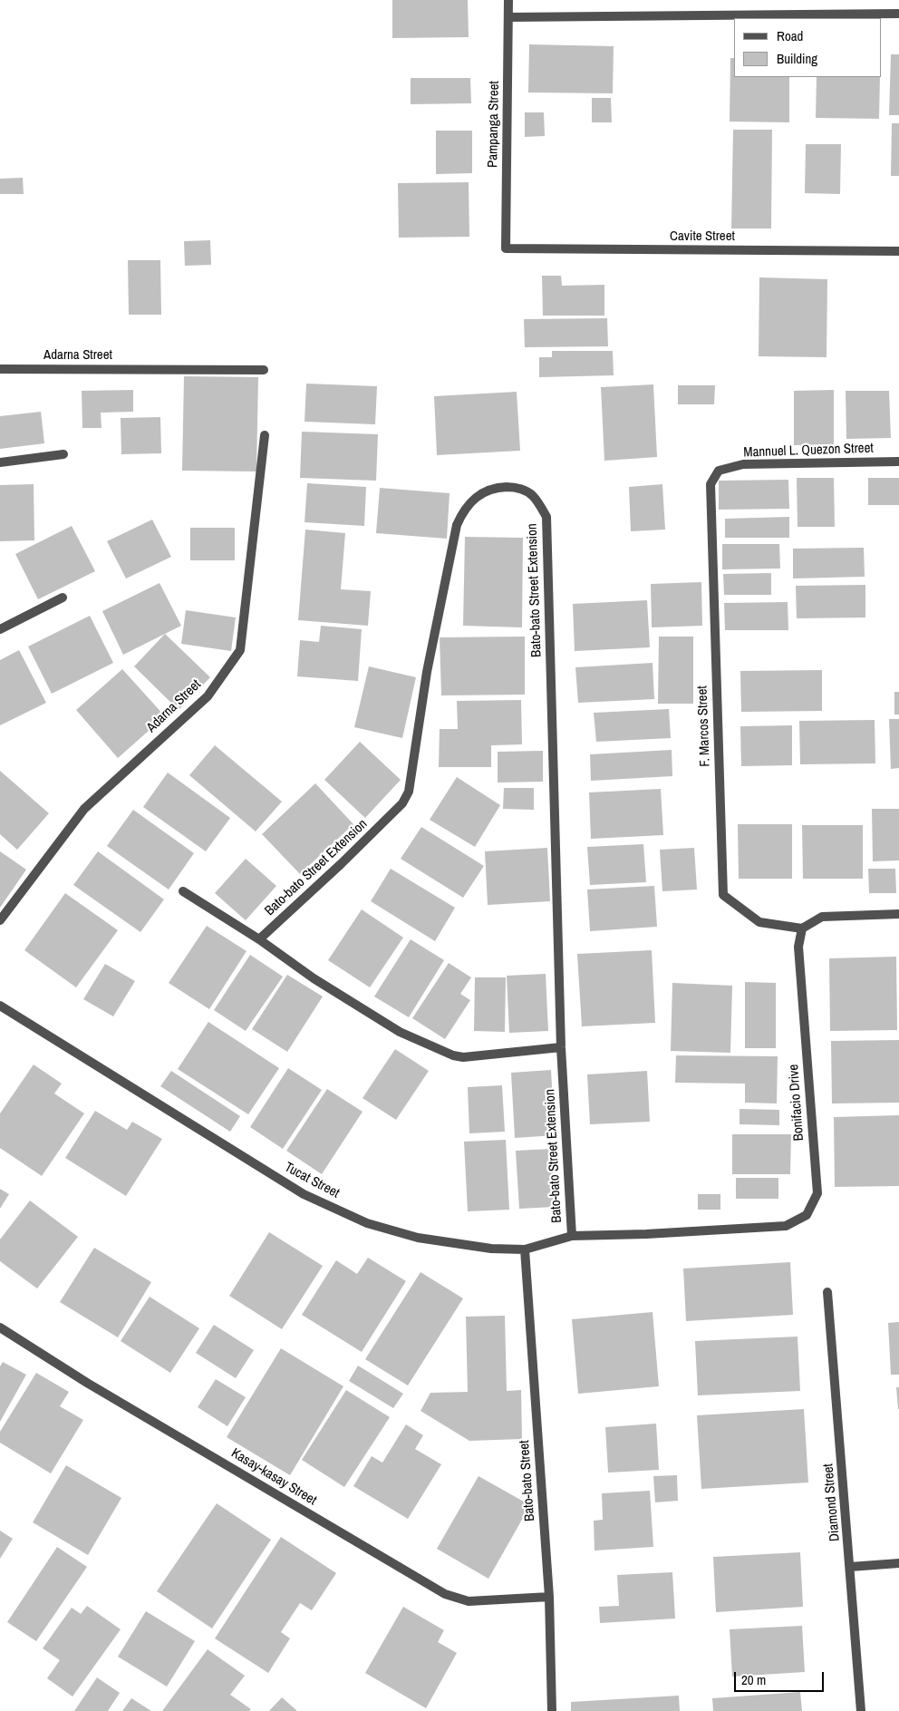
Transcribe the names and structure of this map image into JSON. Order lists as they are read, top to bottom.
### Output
{
  "streets": {
    "street": [
      "Pampanga Street",
      "Cavite Street",
      "Adarna Street",
      "Mannuel L. Quezon Street",
      "Bato-bato Street Extension",
      "F. Marcos Street",
      "Bonifacio Drive",
      "Tucat Street",
      "Kasay-kasay Street",
      "Bato-bato Street",
      "Diamond Street"
    ]
  },
  "crossings": [
    ["Pampanga Street", "Cavite Street"],
    ["Mannuel L. Quezon Street", "F. Marcos Street"],
    ["Bato-bato Street Extension", "Tucat Street"],
    ["F. Marcos Street", "Bonifacio Drive"],
    ["Bonifacio Drive", "Tucat Street"],
    ["Tucat Street", "Bato-bato Street"],
    ["Kasay-kasay Street", "Bato-bato Street"]
  ],
  "legend": ["Road", "Building"],
  "scale_bar": "20 m"
}
